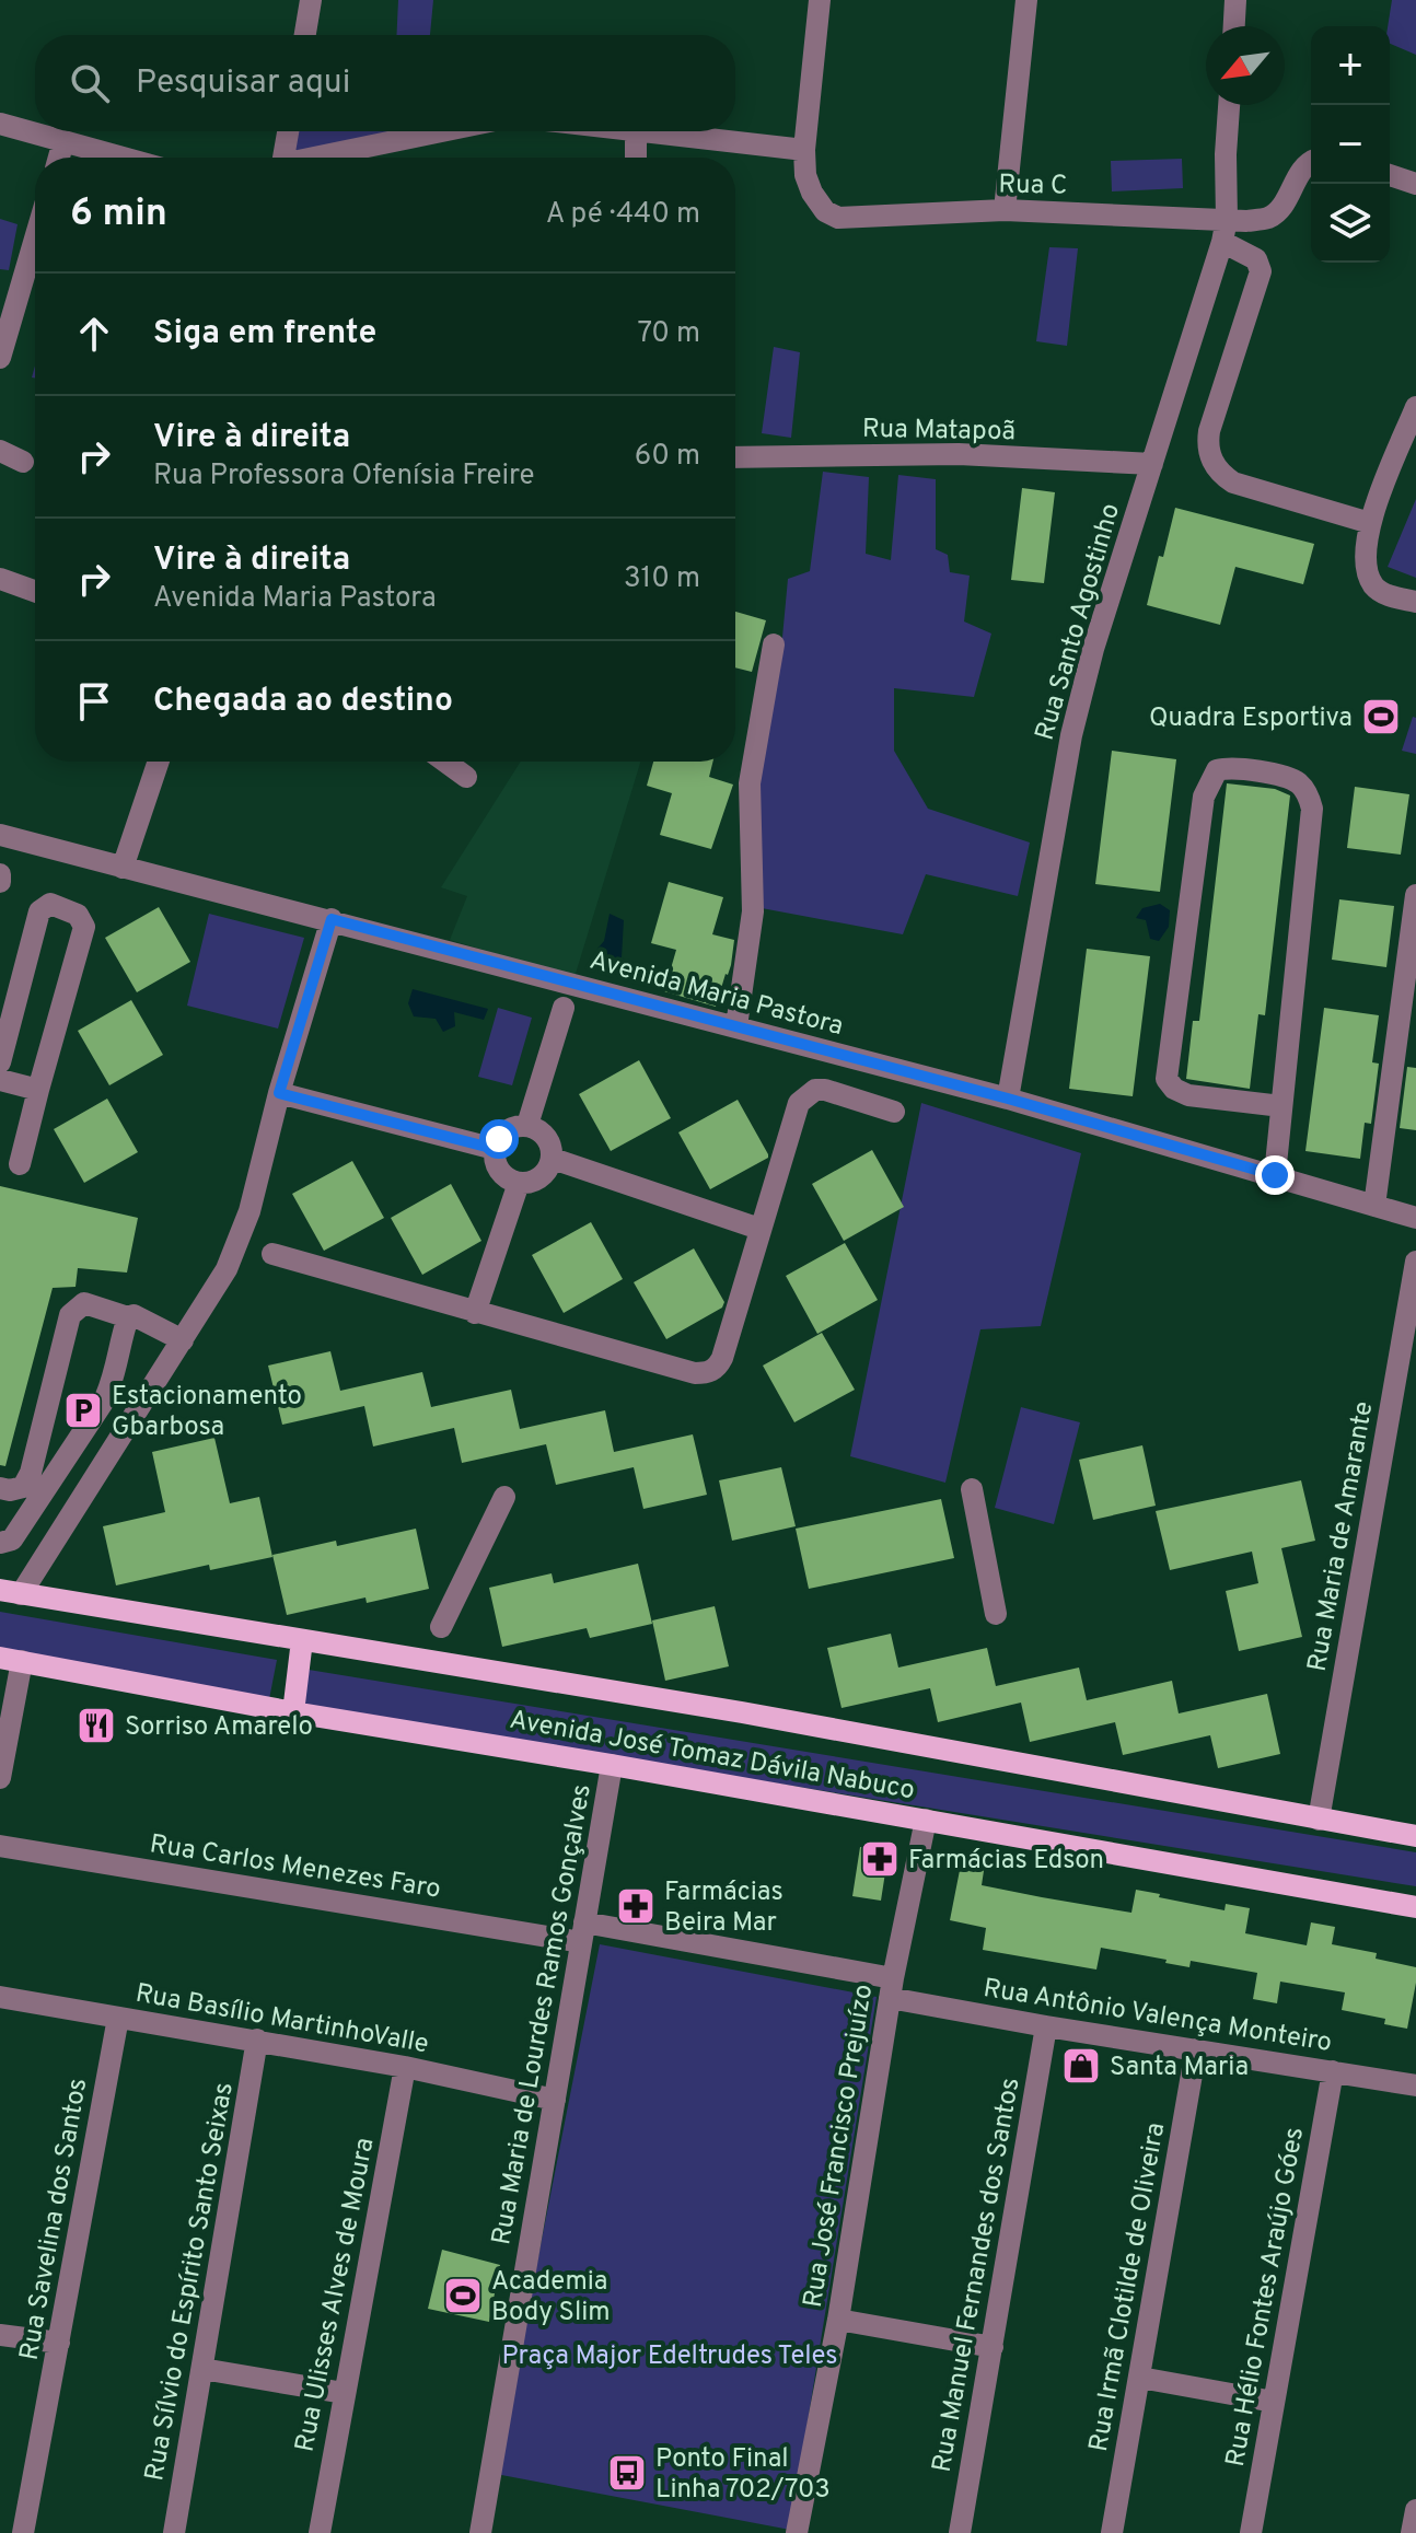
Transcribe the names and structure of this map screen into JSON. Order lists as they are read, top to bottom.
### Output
{
  "streets": {
    "main road": ["Avenida José Tomaz Dávila Nabuco"],
    "street": [
      "Rua C",
      "Rua Matapoã",
      "Rua Santo Agostinho",
      "Avenida Maria Pastora",
      "Rua Maria de Amarante",
      "Rua Carlos Menezes Faro",
      "Rua Maria de Lourdes Ramos Gonçalves",
      "Rua Antônio Valença Monteiro",
      "Rua Basílio MartinhoValle",
      "Rua José Francisco Prejuízo",
      "Rua Savelina dos Santos",
      "Rua Manuel Fernandes dos Santos",
      "Rua Sílvio do Espírito Santo Seixas",
      "Rua Irmã Clotilde de Oliveira",
      "Rua Ulisses Alves de Moura",
      "Rua Hélio Fontes Araújo Góes"
    ]
  },
  "crossings": [
    ["Rua C", "Rua Santo Agostinho"],
    ["Rua Matapoã", "Rua Santo Agostinho"],
    ["Rua Santo Agostinho", "Avenida Maria Pastora"],
    ["Rua Maria de Amarante", "Avenida José Tomaz Dávila Nabuco"],
    ["Avenida José Tomaz Dávila Nabuco", "Rua Maria de Lourdes Ramos Gonçalves"],
    ["Avenida José Tomaz Dávila Nabuco", "Rua José Francisco Prejuízo"],
    ["Rua Carlos Menezes Faro", "Rua Maria de Lourdes Ramos Gonçalves"],
    ["Rua Carlos Menezes Faro", "Rua Antônio Valença Monteiro"],
    ["Rua Carlos Menezes Faro", "Rua José Francisco Prejuízo"],
    ["Rua Maria de Lourdes Ramos Gonçalves", "Rua Basílio MartinhoValle"],
    ["Rua Antônio Valença Monteiro", "Rua José Francisco Prejuízo"],
    ["Rua Antônio Valença Monteiro", "Rua Manuel Fernandes dos Santos"],
    ["Rua Antônio Valença Monteiro", "Rua Irmã Clotilde de Oliveira"],
    ["Rua Antônio Valença Monteiro", "Rua Hélio Fontes Araújo Góes"],
    ["Rua Basílio MartinhoValle", "Rua Savelina dos Santos"],
    ["Rua Basílio MartinhoValle", "Rua Sílvio do Espírito Santo Seixas"],
    ["Rua Basílio MartinhoValle", "Rua Ulisses Alves de Moura"]
  ],
  "parks": ["Praça Major Edeltrudes Teles"],
  "places": {
    "sports": ["Quadra Esportiva", "Academia Body Slim"],
    "parking": ["Estacionamento Gbarbosa"],
    "restaurant": ["Sorriso Amarelo"],
    "pharmacy": ["Farmácias Edson", "Farmácias Beira Mar"],
    "shop": ["Santa Maria"],
    "bus stop": ["Ponto Final Linha 702/703"]
  },
  "north": "bottom left",
  "page": {
    "map_buttons": ["+", "−"],
    "search": "Pesquisar aqui",
    "heading": ["6 min", "A pé · 440 m"],
    "list": [
      ["Siga em frente", "70 m"],
      ["Vire à direita", "Rua Professora Ofenísia Freire", "60 m"],
      ["Vire à direita", "Avenida Maria Pastora", "310 m"],
      "Chegada ao destino"
    ]
  }
}
